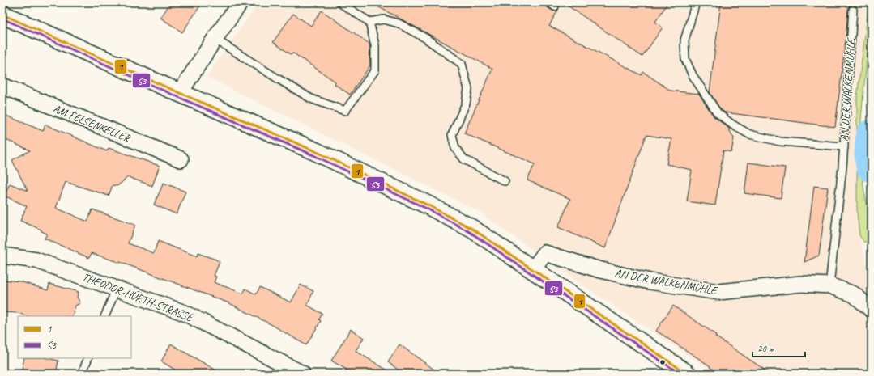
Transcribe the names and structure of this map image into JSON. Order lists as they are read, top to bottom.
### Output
{
  "streets": {
    "street": ["AN DER WALKENMÜHLE", "AM FELSENKELLER", "THEODOR-HÜRTH-STRASSE"]
  },
  "lines": ["transit line 1", "transit line S3"],
  "legend": ["1", "S3"],
  "scale_bar": "20 m"
}
